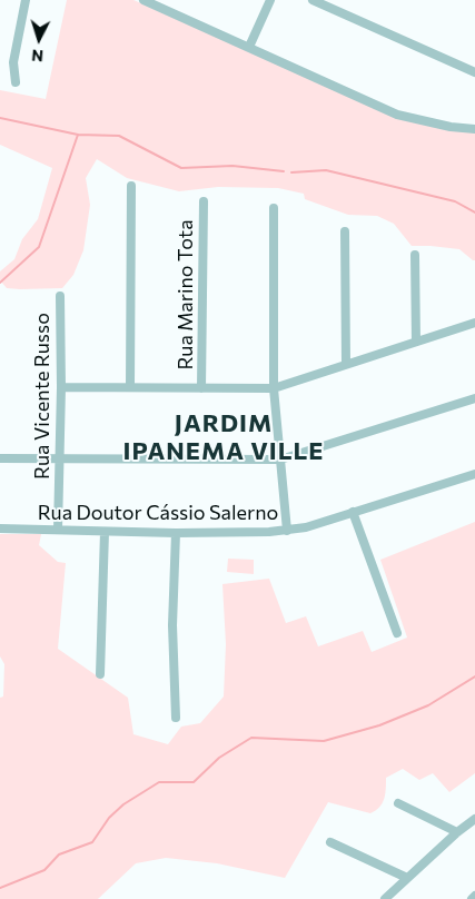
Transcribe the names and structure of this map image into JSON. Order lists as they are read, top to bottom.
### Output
{
  "streets": {
    "street": ["Rua Marino Tota", "Rua Vicente Russo", "Rua Doutor Cássio Salerno"]
  },
  "crossings": [
    ["Rua Vicente Russo", "Rua Doutor Cássio Salerno"]
  ],
  "districts": ["JARDIM IPANEMA VILLE"],
  "north": "bottom"
}
